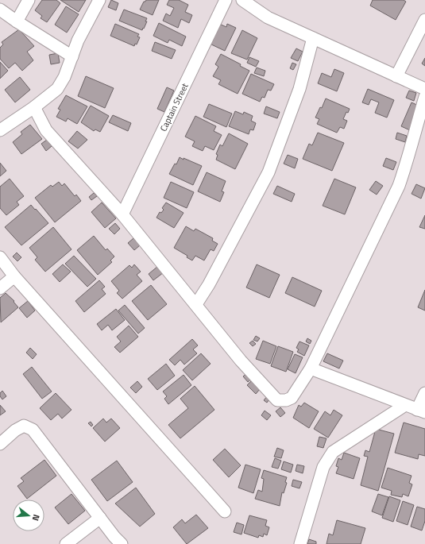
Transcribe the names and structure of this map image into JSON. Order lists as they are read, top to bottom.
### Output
{
  "streets": {
    "street": ["Captain Street"]
  },
  "north": "right"
}
